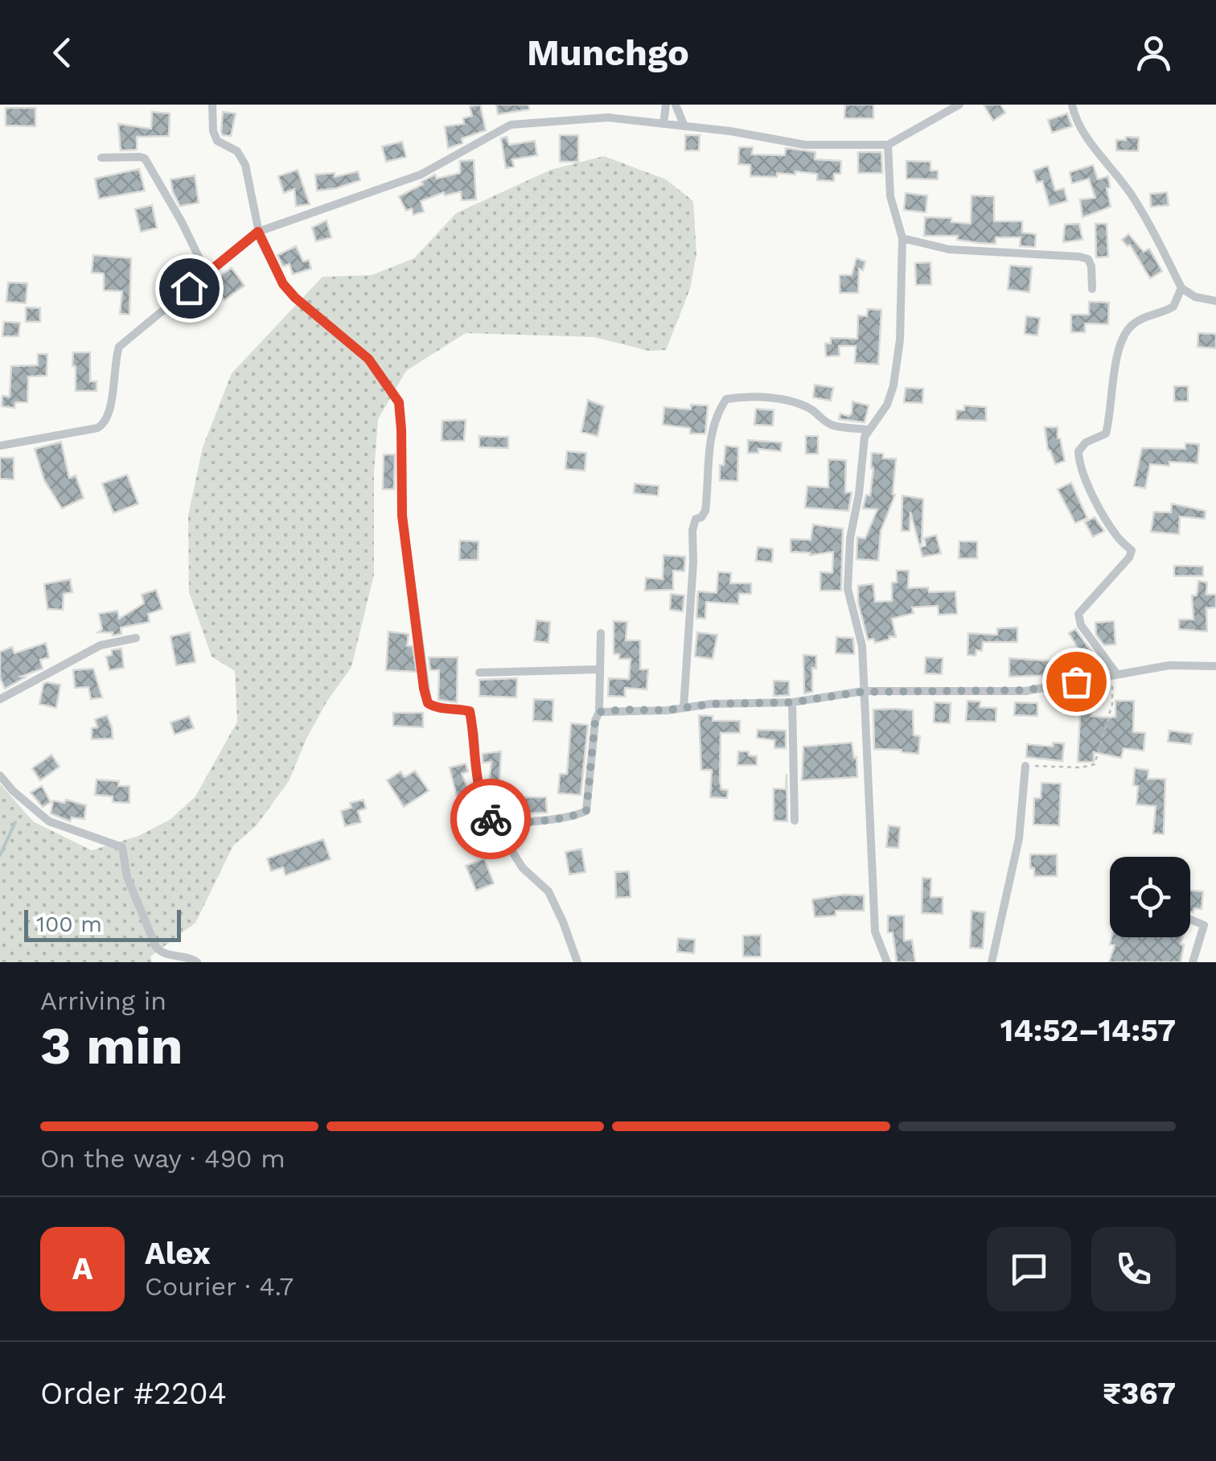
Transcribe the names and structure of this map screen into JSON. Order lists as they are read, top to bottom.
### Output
{
  "scale_bar": "100 m",
  "page": {
    "header": "Munchgo",
    "scale": "100 m",
    "heading": ["3 min", "Arriving in", "14:52–14:57"],
    "panel": [
      "Alex",
      "Courier · 4.7",
      "Order #2204",
      "₹367"
    ],
    "bar": "On the way · 490 m",
    "round": "A"
  }
}
